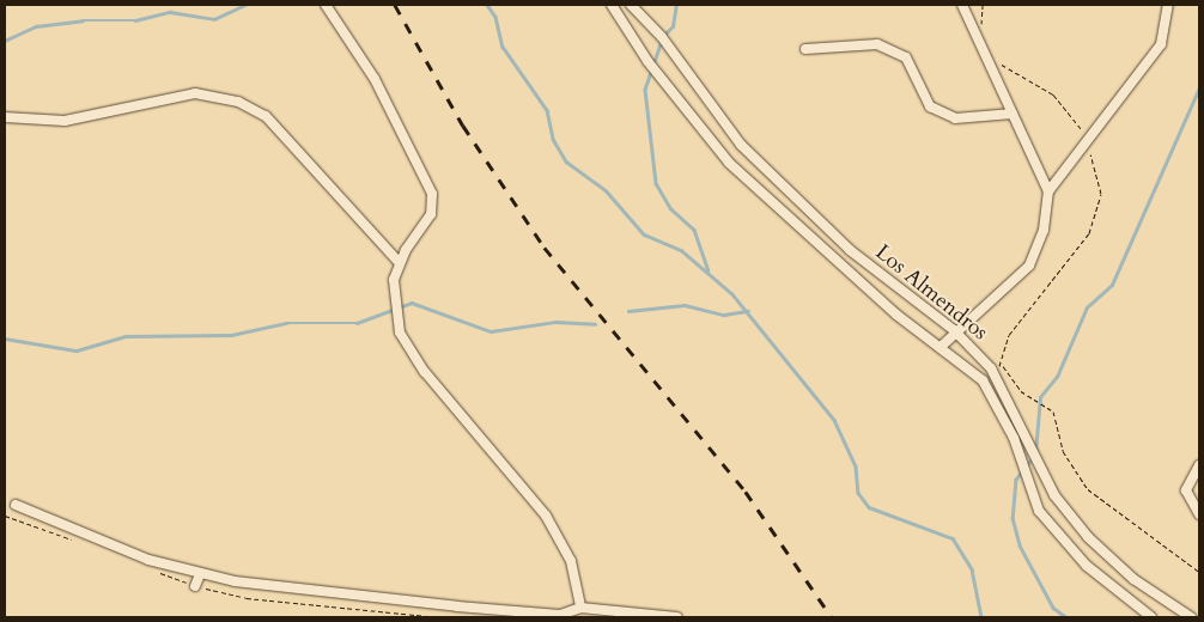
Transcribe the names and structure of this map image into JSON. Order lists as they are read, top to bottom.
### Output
{
  "streets": {
    "street": ["Los Almendros"]
  }
}
